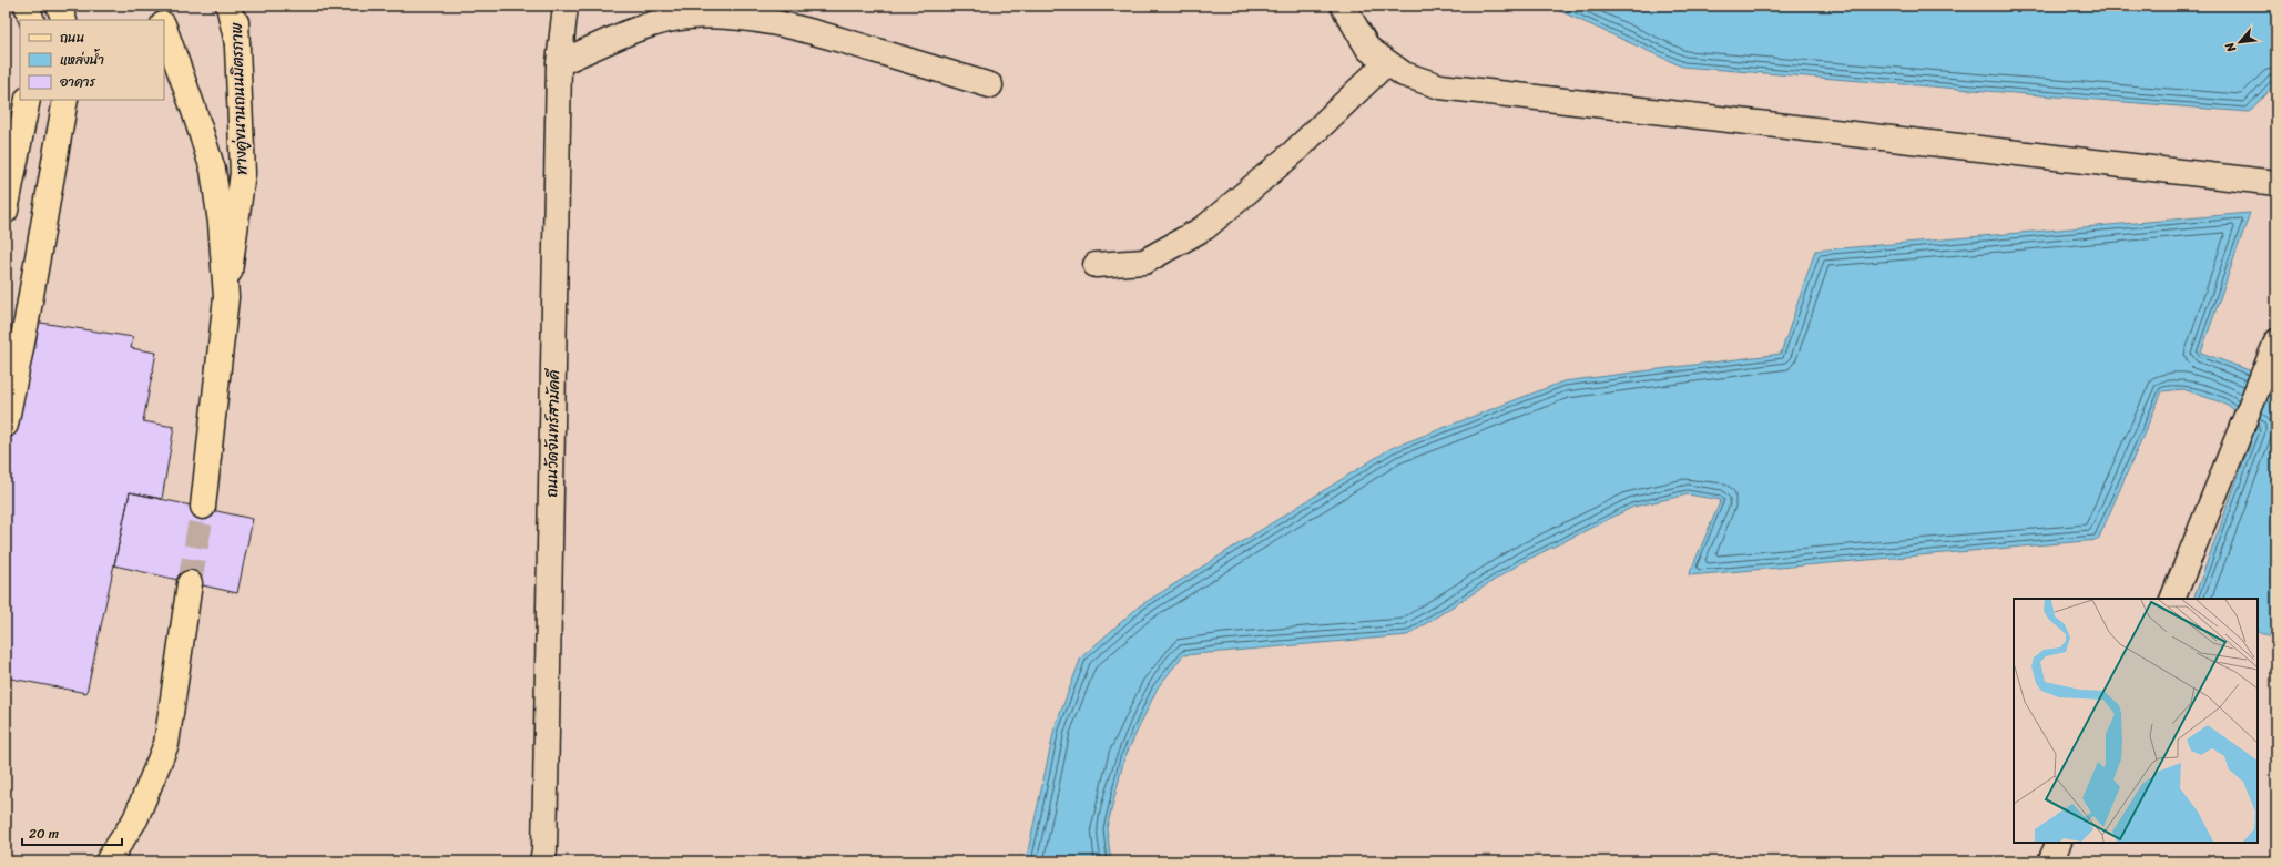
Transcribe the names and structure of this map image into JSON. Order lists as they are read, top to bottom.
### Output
{
  "streets": {
    "main road": ["ทางคู่ขนานถนนมิตรภาพ"],
    "street": ["ถนนวัดจันทร์สามัคคี"]
  },
  "legend": ["ถนน", "แหล่งน้ำ", "อาคาร"],
  "scale_bar": "20 m",
  "north": "bottom left"
}
